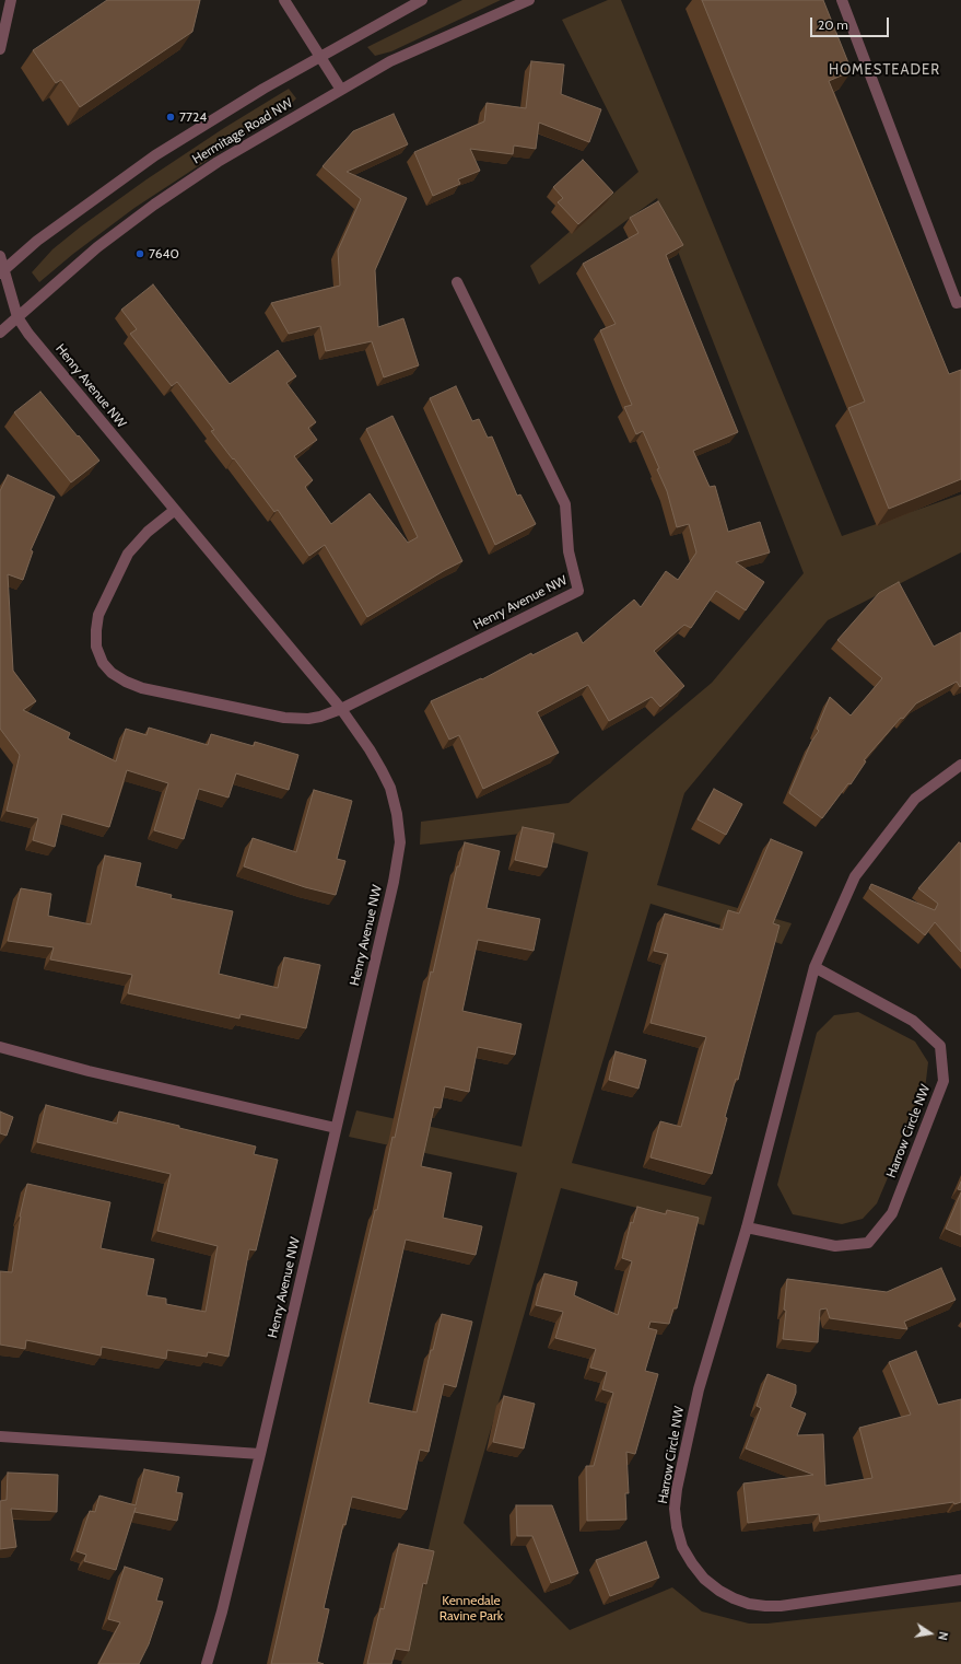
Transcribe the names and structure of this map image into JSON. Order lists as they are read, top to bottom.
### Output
{
  "streets": {
    "street": ["Hermitage Road NW", "Henry Avenue NW", "Harrow Circle NW"]
  },
  "crossings": [
    ["Hermitage Road NW", "Henry Avenue NW"]
  ],
  "districts": ["HOMESTEADER"],
  "parks": ["Kennedale Ravine Park"],
  "places": ["7724", "7640"],
  "scale_bar": "20 m",
  "north": "right"
}
